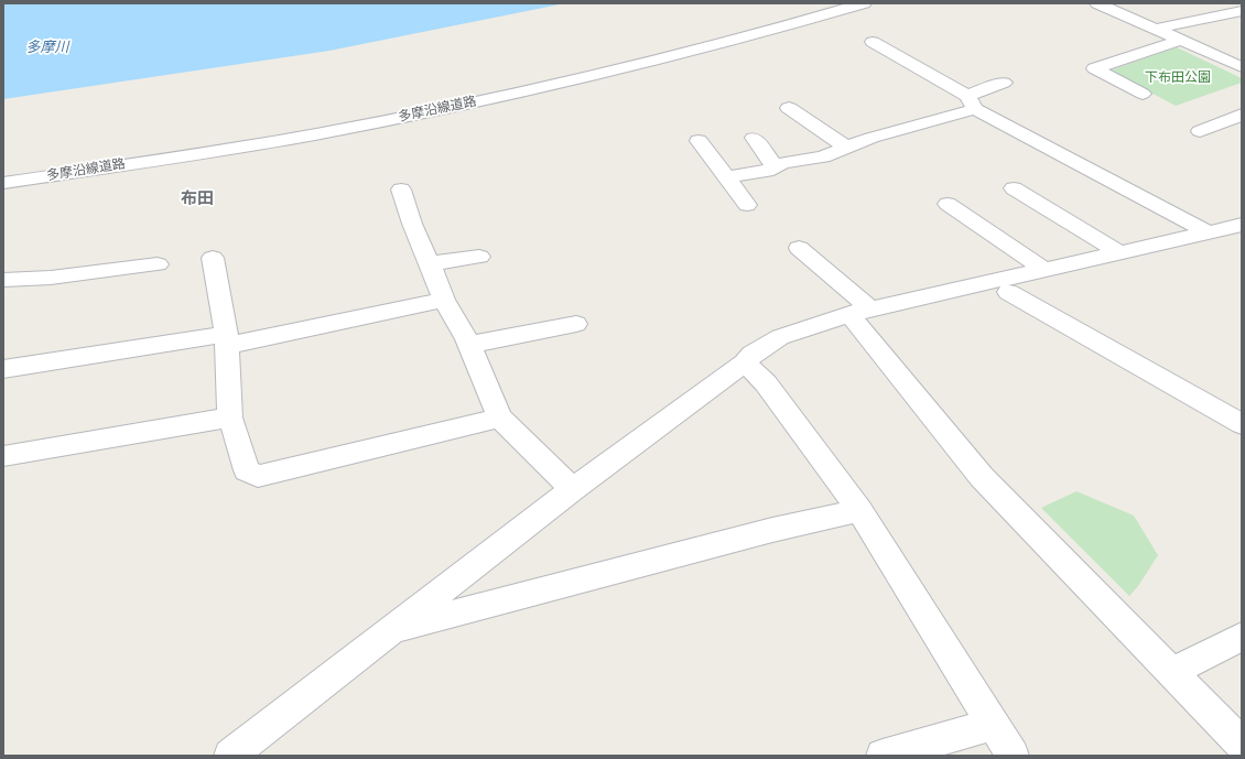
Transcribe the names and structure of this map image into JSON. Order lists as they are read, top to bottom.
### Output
{
  "streets": {
    "street": ["多摩沿線道路"]
  },
  "districts": ["布田"],
  "water": ["多摩川"],
  "parks": ["下布田公園"]
}
